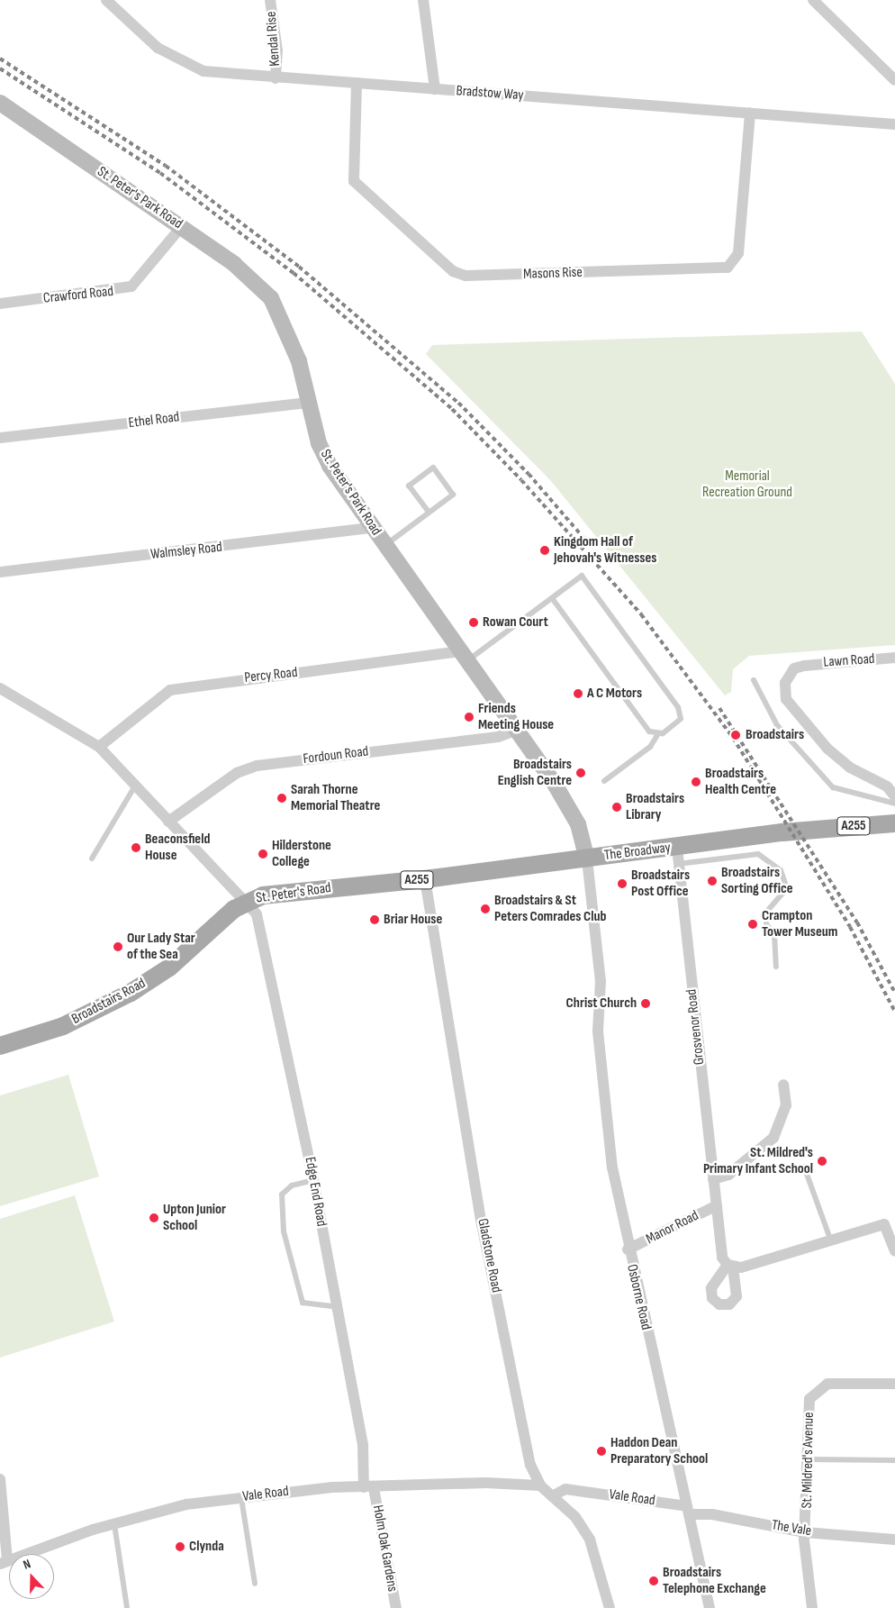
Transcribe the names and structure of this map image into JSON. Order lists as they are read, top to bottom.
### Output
{
  "streets": {
    "main road": [
      "St. Peter's Park Road",
      "A255",
      "The Broadway",
      "St. Peter's Road",
      "Broadstairs Road"
    ],
    "street": [
      "Kendal Rise",
      "Bradstow Way",
      "Masons Rise",
      "Crawford Road",
      "Ethel Road",
      "Walmsley Road",
      "Lawn Road",
      "Percy Road",
      "Fordoun Road",
      "Grosvenor Road",
      "Edge End Road",
      "Manor Road",
      "Gladstone Road",
      "Osborne Road",
      "St. Mildred's Avenue",
      "Vale Road",
      "The Vale",
      "Holm Oak Gardens"
    ]
  },
  "crossings": [
    ["Kendal Rise", "Bradstow Way"],
    ["Bradstow Way", "Masons Rise"],
    ["St. Peter's Park Road", "Crawford Road"],
    ["St. Peter's Park Road", "Ethel Road"],
    ["St. Peter's Park Road", "Walmsley Road"],
    ["St. Peter's Park Road", "Percy Road"],
    ["St. Peter's Park Road", "Fordoun Road"],
    ["St. Peter's Park Road", "The Broadway"],
    ["St. Peter's Park Road", "St. Peter's Road"],
    ["Percy Road", "St. Peter's Road"],
    ["Fordoun Road", "St. Peter's Road"],
    ["The Broadway", "St. Peter's Road"],
    ["The Broadway", "Grosvenor Road"],
    ["The Broadway", "Osborne Road"],
    ["St. Peter's Road", "Broadstairs Road"],
    ["St. Peter's Road", "Edge End Road"],
    ["St. Peter's Road", "Gladstone Road"],
    ["Broadstairs Road", "Edge End Road"],
    ["Grosvenor Road", "Manor Road"],
    ["Edge End Road", "Vale Road"],
    ["Edge End Road", "Holm Oak Gardens"],
    ["Manor Road", "Osborne Road"],
    ["Gladstone Road", "Vale Road"],
    ["Osborne Road", "Vale Road"],
    ["Osborne Road", "The Vale"],
    ["St. Mildred's Avenue", "The Vale"],
    ["Vale Road", "The Vale"],
    ["Vale Road", "Holm Oak Gardens"]
  ],
  "parks": ["Memorial Recreation Ground"],
  "places": [
    "Kingdom Hall of Jehovah's Witnesses",
    "Rowan Court",
    "A C Motors",
    "Friends Meeting House",
    "Broadstairs",
    "Broadstairs English Centre",
    "Broadstairs Health Centre",
    "Sarah Thorne Memorial Theatre",
    "Broadstairs Library",
    "Beaconsfield House",
    "Hilderstone College",
    "Broadstairs Sorting Office",
    "Broadstairs Post Office",
    "Broadstairs & St Peters Comrades Club",
    "Briar House",
    "Crampton Tower Museum",
    "Our Lady Star of the Sea",
    "Christ Church",
    "St. Mildred's Primary Infant School",
    "Upton Junior School",
    "Haddon Dean Preparatory School",
    "Clynda",
    "Broadstairs Telephone Exchange"
  ],
  "north": "top"
}
